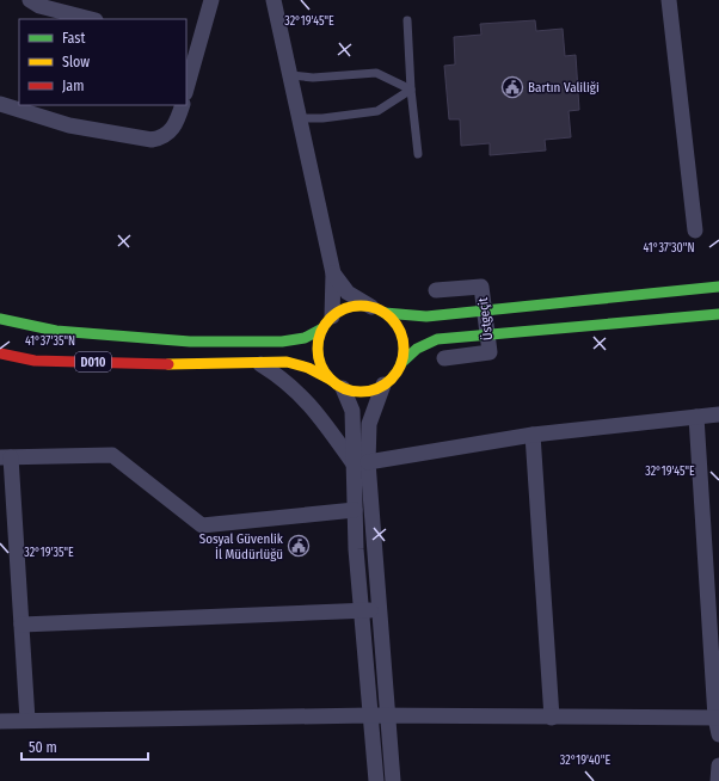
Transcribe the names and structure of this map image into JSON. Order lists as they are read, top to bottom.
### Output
{
  "streets": {
    "highway": ["D010"],
    "street": ["Üstgeçit"]
  },
  "places": {
    "public building": ["Bartın Valiliği", "Sosyal Güvenlik İl Müdürlüğü"]
  },
  "legend": ["Fast", "Slow", "Jam"],
  "scale_bar": "50 m",
  "coordinates": [
    "32°19'45\"E",
    "41°37'30\"N",
    "41°37'35\"N",
    "32°19'35\"E",
    "32°19'40\"E"
  ]
}
